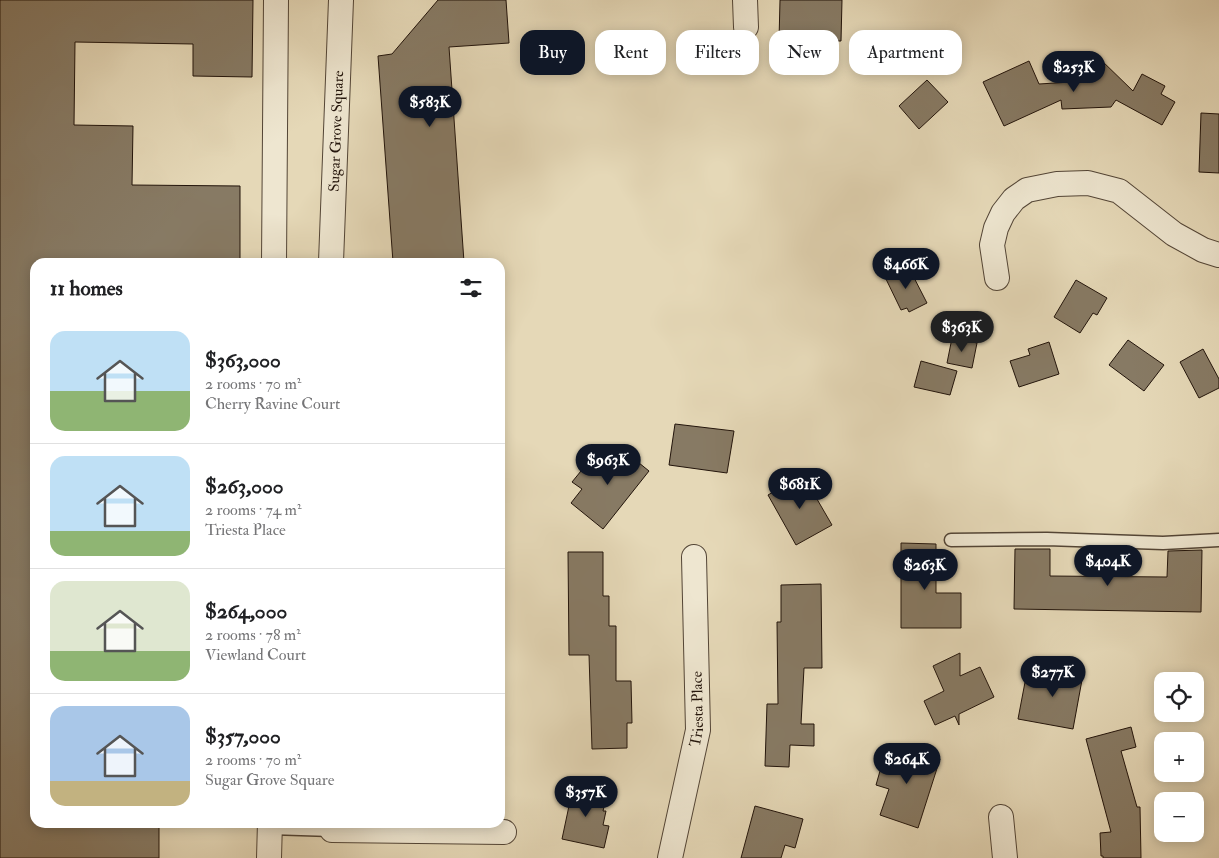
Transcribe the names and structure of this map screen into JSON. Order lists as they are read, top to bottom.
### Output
{
  "streets": {
    "street": ["Sugar Grove Square", "Triesta Place"]
  },
  "page": {
    "chip": [
      "Buy",
      "Rent",
      "Filters",
      "New",
      "Apartment"
    ],
    "price": [
      "$253K",
      "$583K",
      "$466K",
      "$363K",
      "$963K",
      "$681K",
      "$404K",
      "$263K",
      "$277K",
      "$264K",
      "$357K"
    ],
    "heading": "11 homes",
    "list": [
      {
        "name": "$363,000",
        "note": "2 rooms · 70 m² · Cherry Ravine Court"
      },
      {
        "name": "$263,000",
        "note": "2 rooms · 74 m² · Triesta Place"
      },
      {
        "name": "$264,000",
        "note": "2 rooms · 78 m² · Viewland Court"
      },
      {
        "name": "$357,000",
        "note": "2 rooms · 70 m² · Sugar Grove Square"
      }
    ],
    "map_buttons": ["+", "−"]
  }
}
